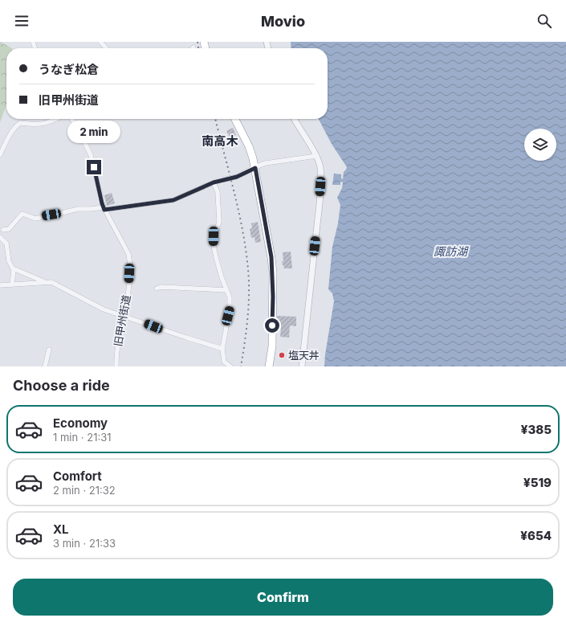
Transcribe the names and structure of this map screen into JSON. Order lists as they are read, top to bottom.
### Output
{
  "streets": {
    "street": ["旧甲州街道"]
  },
  "districts": ["南高木"],
  "water": ["諏訪湖"],
  "places": ["塩天丼"],
  "page": {
    "header": "Movio",
    "banner": ["うなぎ松倉", "旧甲州街道"],
    "bubble": "2 min",
    "heading": "Choose a ride",
    "list": [
      {
        "name": "Economy",
        "note": "1 min · 21:31",
        "value": "¥385"
      },
      {
        "name": "Comfort",
        "note": "2 min · 21:32",
        "value": "¥519"
      },
      {
        "name": "XL",
        "note": "3 min · 21:33",
        "value": "¥654"
      }
    ],
    "buttons": "Confirm"
  }
}
